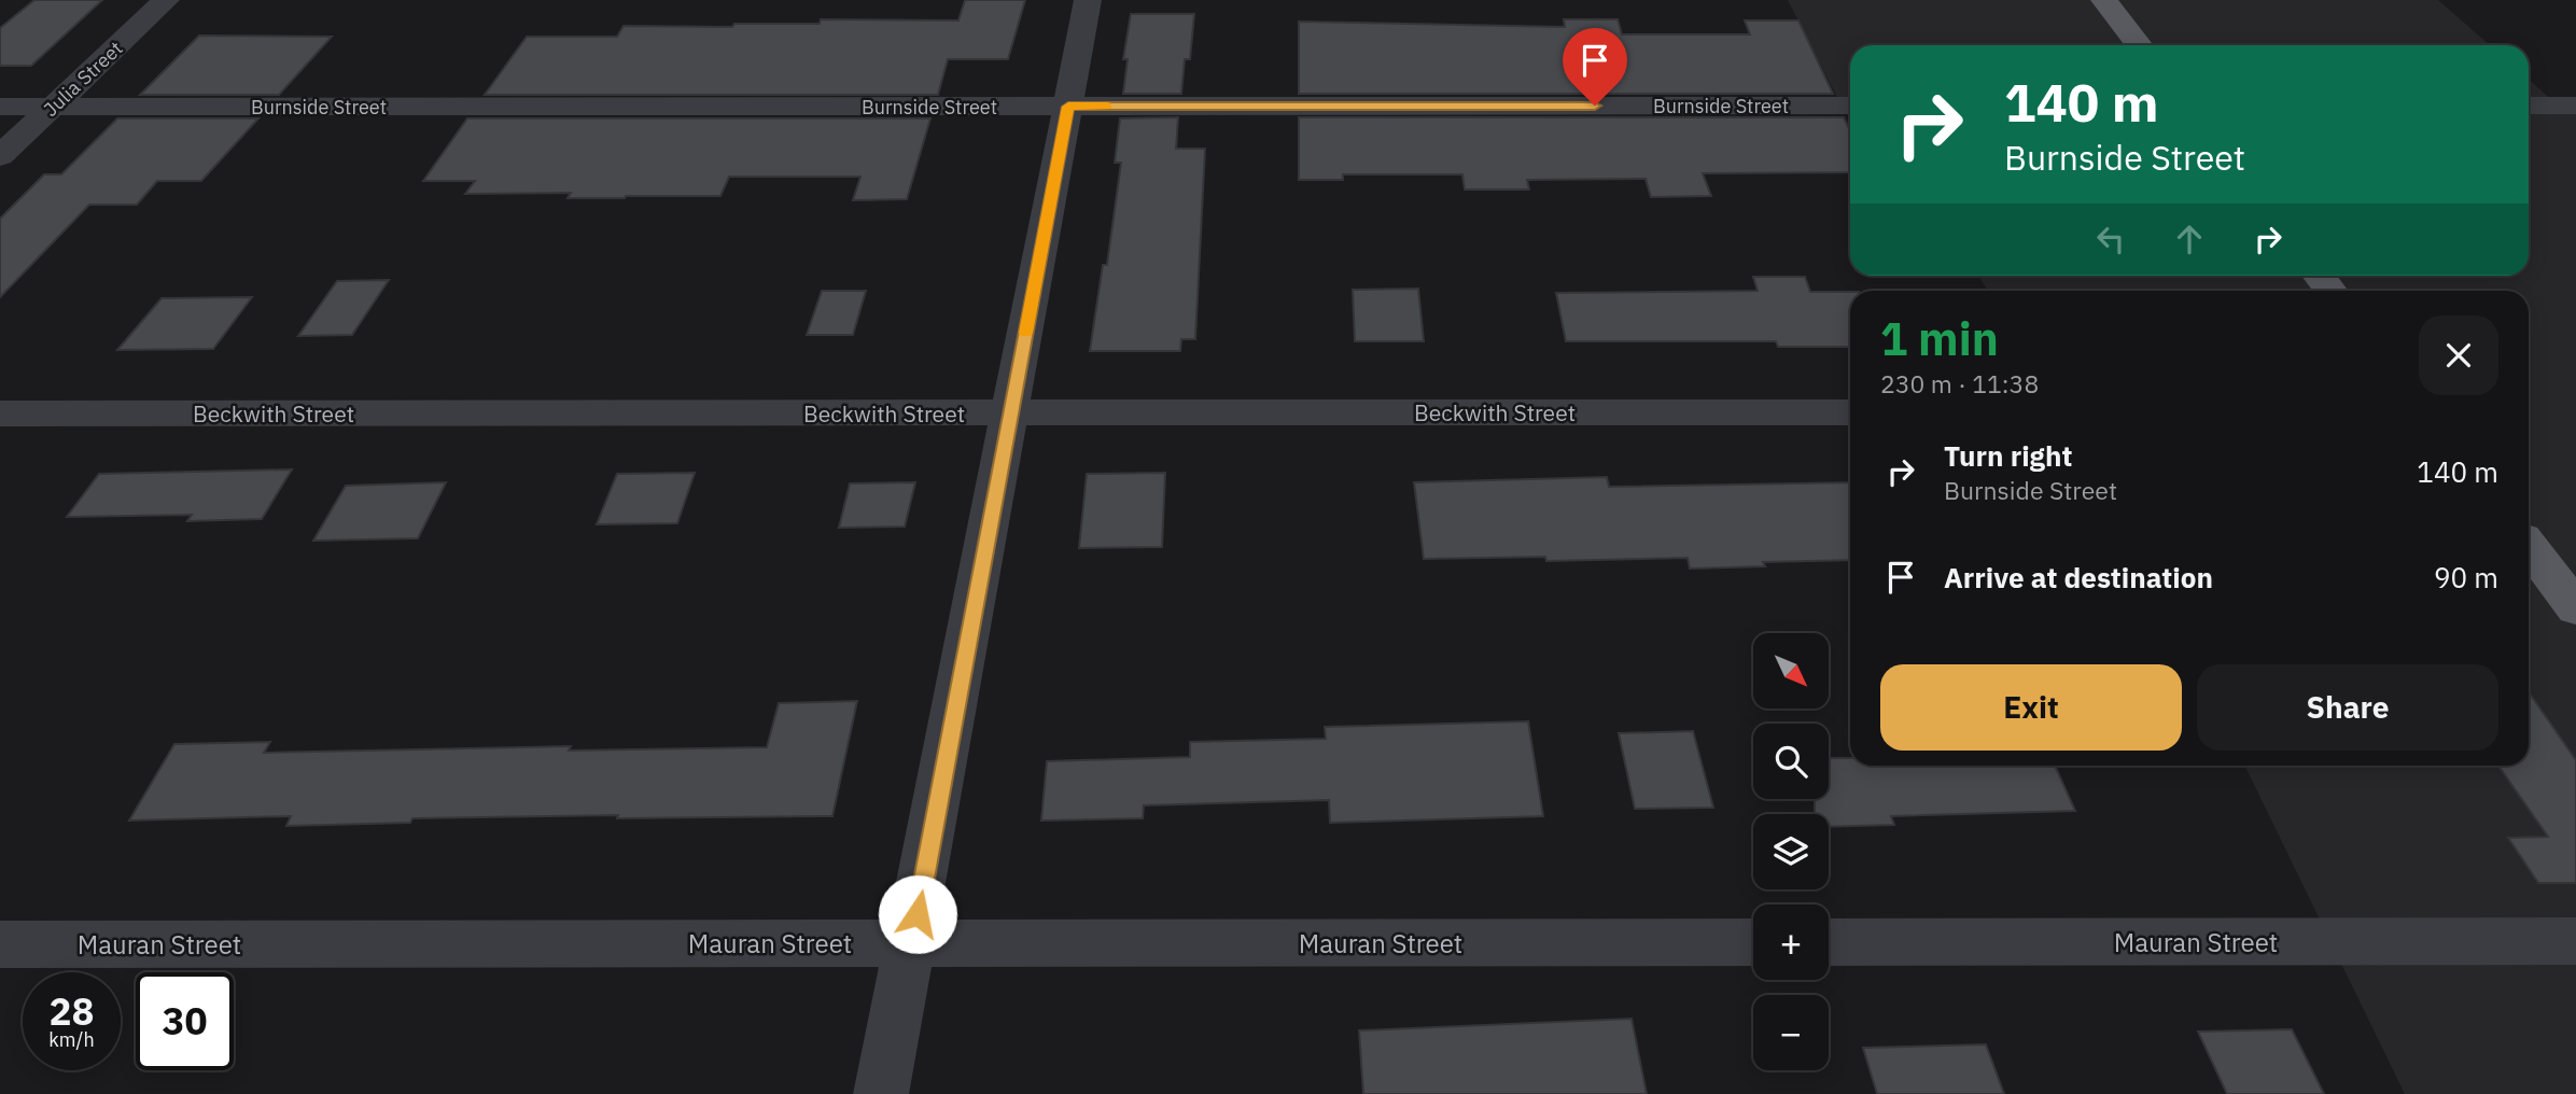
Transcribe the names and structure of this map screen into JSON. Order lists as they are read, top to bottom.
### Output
{
  "streets": {
    "street": [
      "Julia Street",
      "Burnside Street",
      "Beckwith Street",
      "Mauran Street"
    ]
  },
  "crossings": [
    ["Julia Street", "Burnside Street"]
  ],
  "north": "bottom right",
  "page": {
    "turn": ["140 m", "Burnside Street"],
    "heading": ["1 min", "230 m · 11:38"],
    "list": [
      {
        "name": "Turn right",
        "note": "Burnside Street",
        "value": "140 m"
      },
      {
        "name": "Arrive at destination",
        "value": "90 m"
      }
    ],
    "map_buttons": ["+", "−"],
    "buttons": ["Exit", "Share"],
    "speed": "28 km/h",
    "limit": "30"
  }
}
